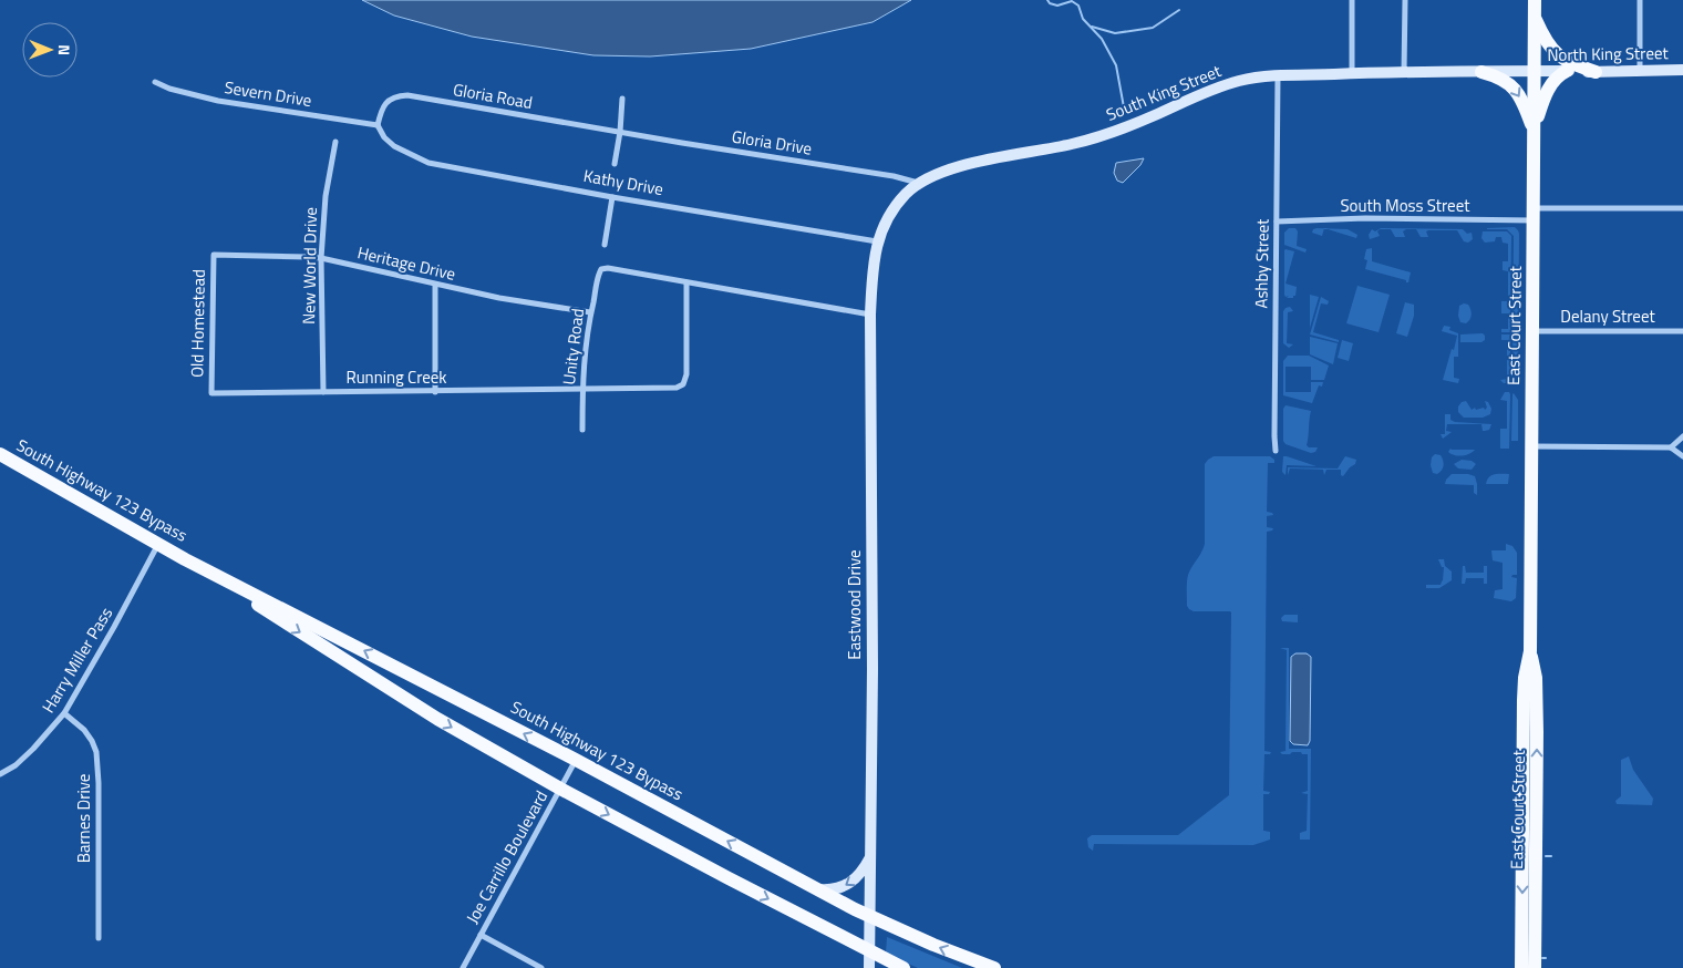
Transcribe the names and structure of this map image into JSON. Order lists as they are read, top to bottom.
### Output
{
  "streets": {
    "main road": [
      "North King Street",
      "South King Street",
      "East Court Street",
      "South Highway 123 Bypass",
      "Eastwood Drive"
    ],
    "street": [
      "Severn Drive",
      "Gloria Road",
      "Gloria Drive",
      "Kathy Drive",
      "South Moss Street",
      "Heritage Drive",
      "Ashby Street",
      "New World Drive",
      "Delany Street",
      "Old Homestead",
      "Unity Road",
      "Running Creek",
      "Harry Miller Pass",
      "Barnes Drive",
      "Joe Carrillo Boulevard"
    ]
  },
  "crossings": [
    ["North King Street", "South King Street"],
    ["North King Street", "East Court Street"],
    ["South King Street", "Gloria Drive"],
    ["South King Street", "Kathy Drive"],
    ["South King Street", "Ashby Street"],
    ["South King Street", "East Court Street"],
    ["South King Street", "Eastwood Drive"],
    ["Severn Drive", "Gloria Road"],
    ["Severn Drive", "Kathy Drive"],
    ["Gloria Road", "Gloria Drive"],
    ["Gloria Road", "Kathy Drive"],
    ["Kathy Drive", "Eastwood Drive"],
    ["South Moss Street", "Ashby Street"],
    ["South Moss Street", "East Court Street"],
    ["Heritage Drive", "New World Drive"],
    ["Heritage Drive", "Old Homestead"],
    ["Heritage Drive", "Unity Road"],
    ["New World Drive", "Running Creek"],
    ["Delany Street", "East Court Street"],
    ["Old Homestead", "Running Creek"],
    ["Unity Road", "Running Creek"],
    ["South Highway 123 Bypass", "Eastwood Drive"],
    ["South Highway 123 Bypass", "Harry Miller Pass"],
    ["South Highway 123 Bypass", "Joe Carrillo Boulevard"],
    ["Harry Miller Pass", "Barnes Drive"]
  ],
  "north": "right"
}
